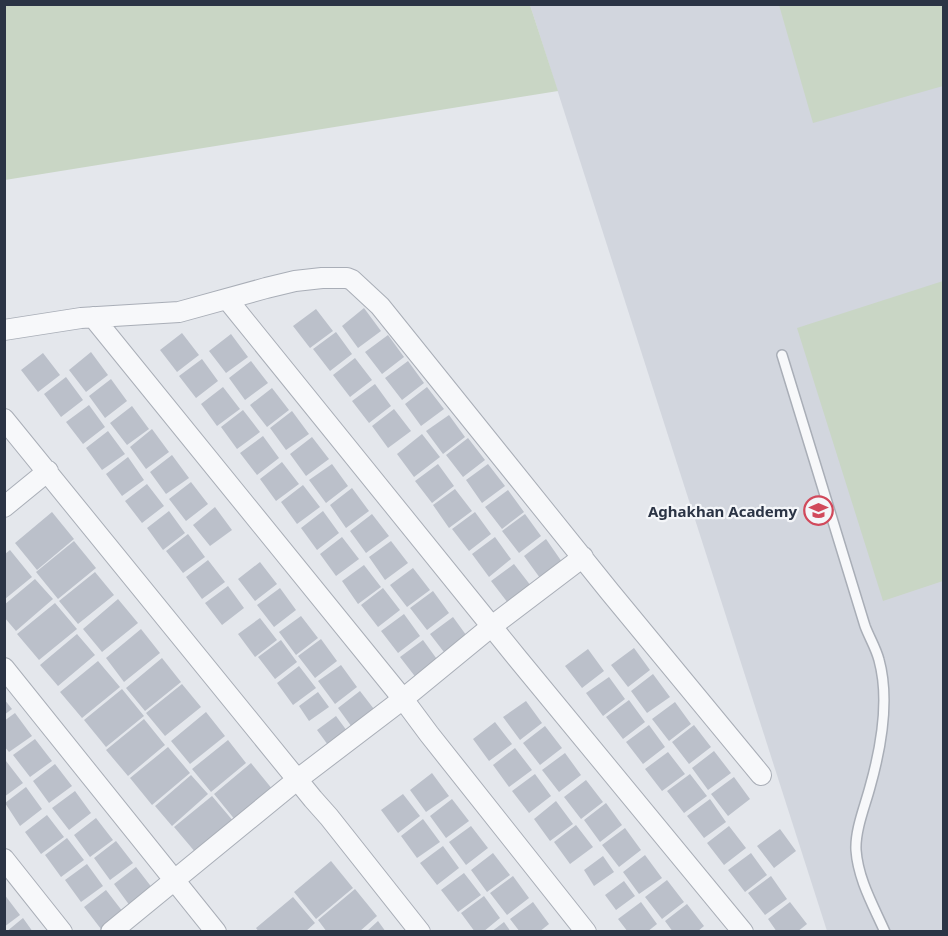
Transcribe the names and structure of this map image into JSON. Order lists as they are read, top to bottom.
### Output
{
  "places": {
    "school or university": ["Aghakhan Academy"]
  }
}
